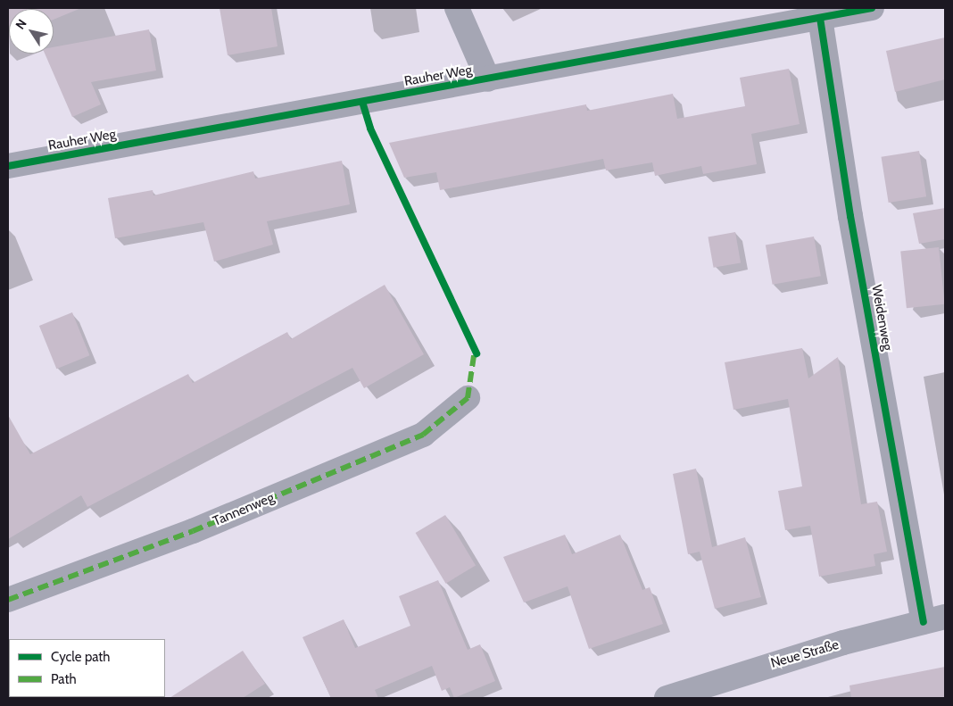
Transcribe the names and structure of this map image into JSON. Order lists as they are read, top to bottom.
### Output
{
  "streets": {
    "street": [
      "Rauher Weg",
      "Weidenweg",
      "Tannenweg",
      "Neue Straße"
    ]
  },
  "crossings": [
    ["Rauher Weg", "Weidenweg"],
    ["Weidenweg", "Neue Straße"]
  ],
  "legend": ["Cycle path", "Path"],
  "north": "top left"
}
